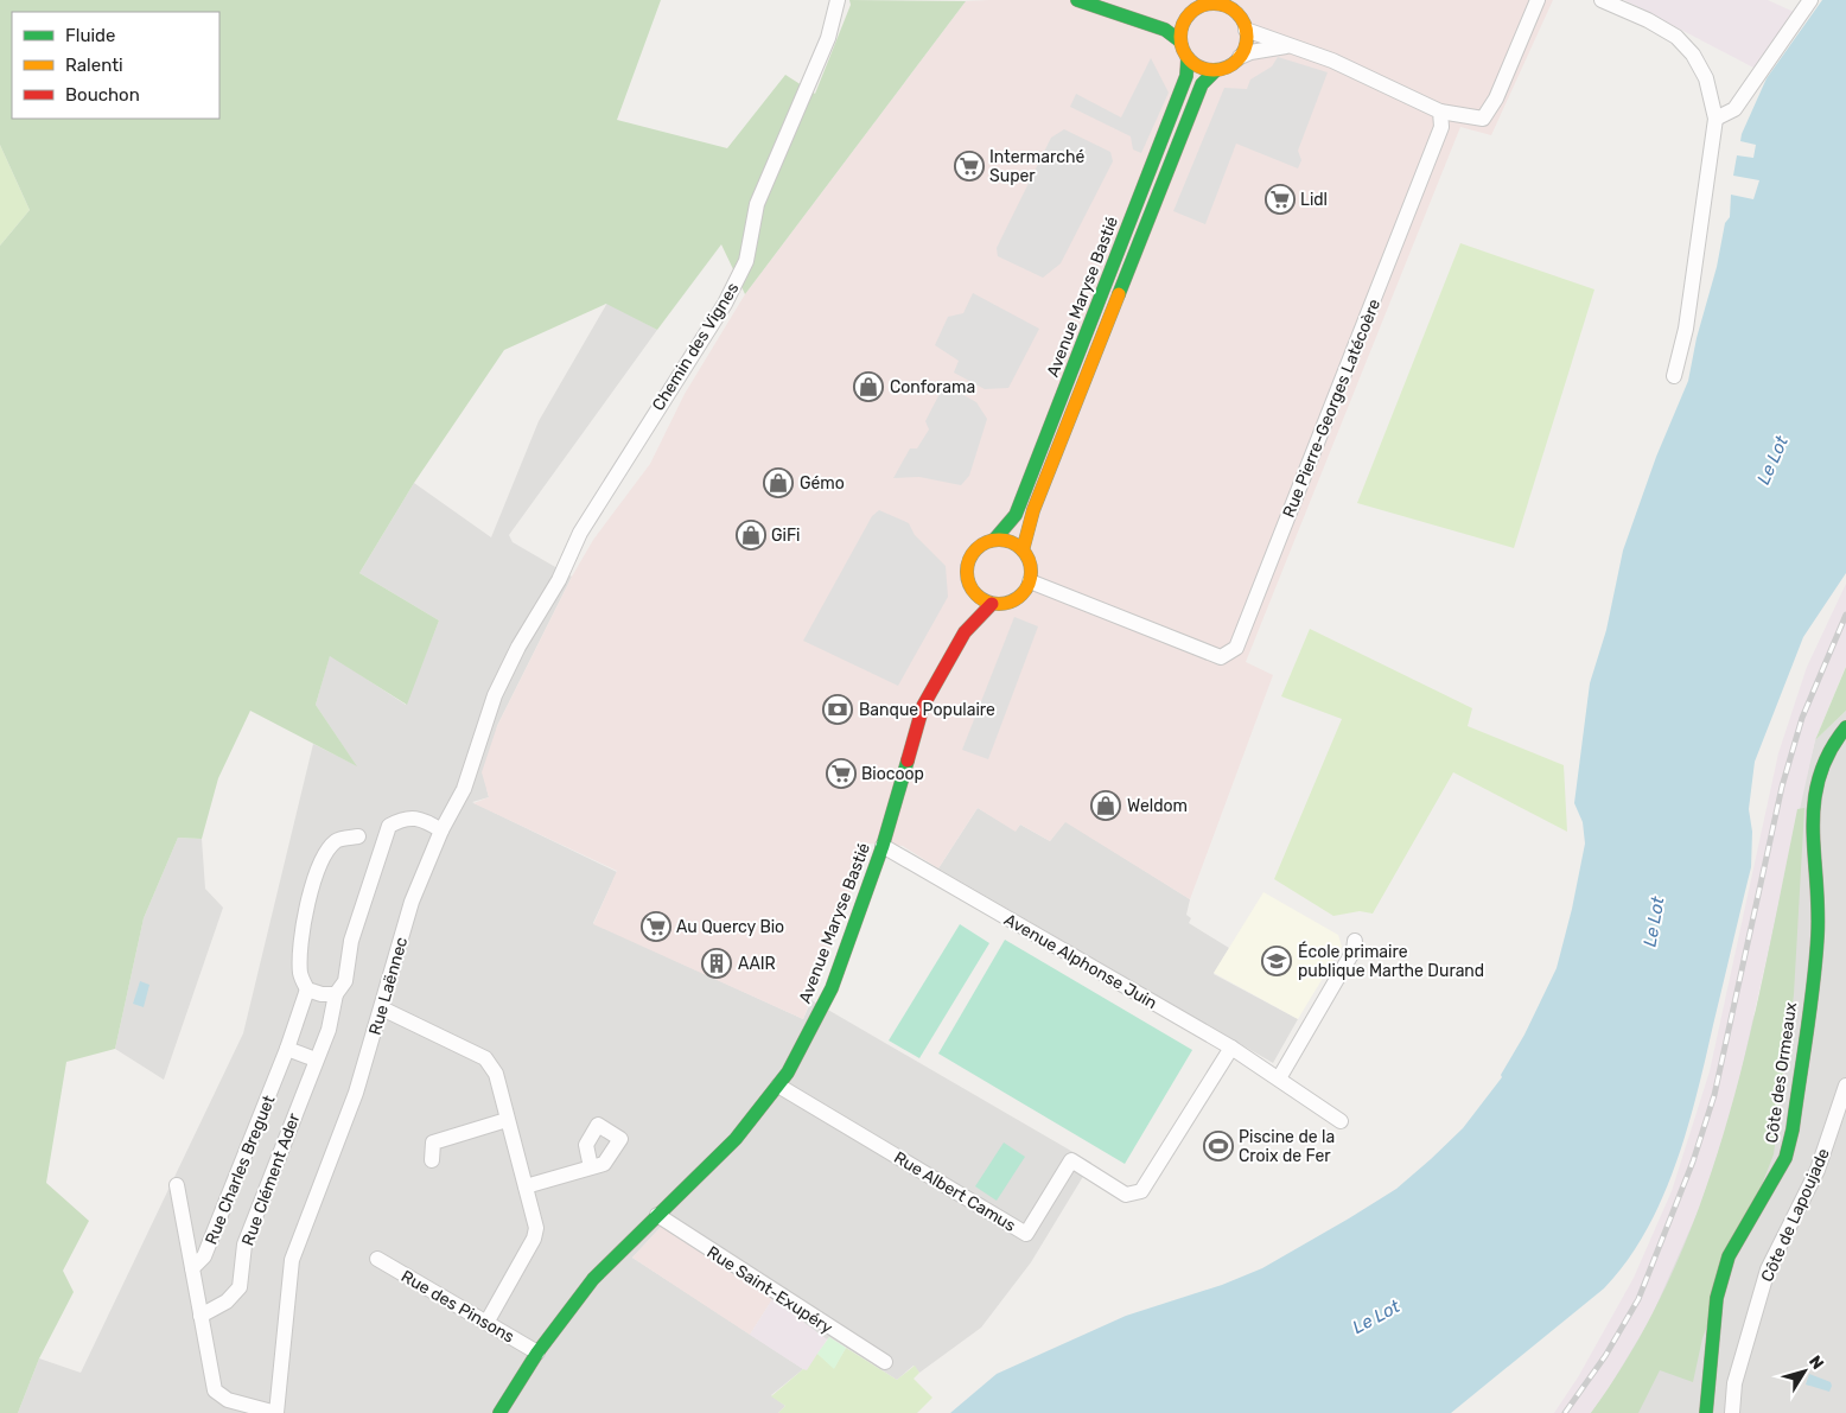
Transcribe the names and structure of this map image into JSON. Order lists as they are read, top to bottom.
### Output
{
  "streets": {
    "street": [
      "Avenue Maryse Bastié",
      "Chemin des Vignes",
      "Rue Pierre-Georges Latécoère",
      "Avenue Alphonse Juin",
      "Rue Laënnec",
      "Côte des Ormeaux",
      "Rue Charles Breguet",
      "Rue Clément Ader",
      "Rue Albert Camus",
      "Côte de Lapoujade",
      "Rue Saint-Exupéry",
      "Rue des Pinsons"
    ]
  },
  "crossings": [
    ["Avenue Maryse Bastié", "Rue Pierre-Georges Latécoère"],
    ["Avenue Maryse Bastié", "Avenue Alphonse Juin"],
    ["Avenue Maryse Bastié", "Rue Albert Camus"],
    ["Avenue Maryse Bastié", "Rue Saint-Exupéry"],
    ["Avenue Maryse Bastié", "Rue des Pinsons"],
    ["Chemin des Vignes", "Rue Laënnec"],
    ["Avenue Alphonse Juin", "Rue Albert Camus"],
    ["Rue Laënnec", "Rue Clément Ader"]
  ],
  "water": ["Le Lot"],
  "places": {
    "supermarket": [
      "Intermarché Super",
      "Lidl",
      "Biocoop",
      "Au Quercy Bio"
    ],
    "shop": [
      "Conforama",
      "Gémo",
      "GiFi",
      "Weldom"
    ],
    "bank": ["Banque Populaire"],
    "school or university": ["École primaire publique Marthe Durand"],
    "building": ["AAIR"],
    "sports": ["Piscine de la Croix de Fer"]
  },
  "legend": ["Fluide", "Ralenti", "Bouchon"],
  "north": "top right"
}
